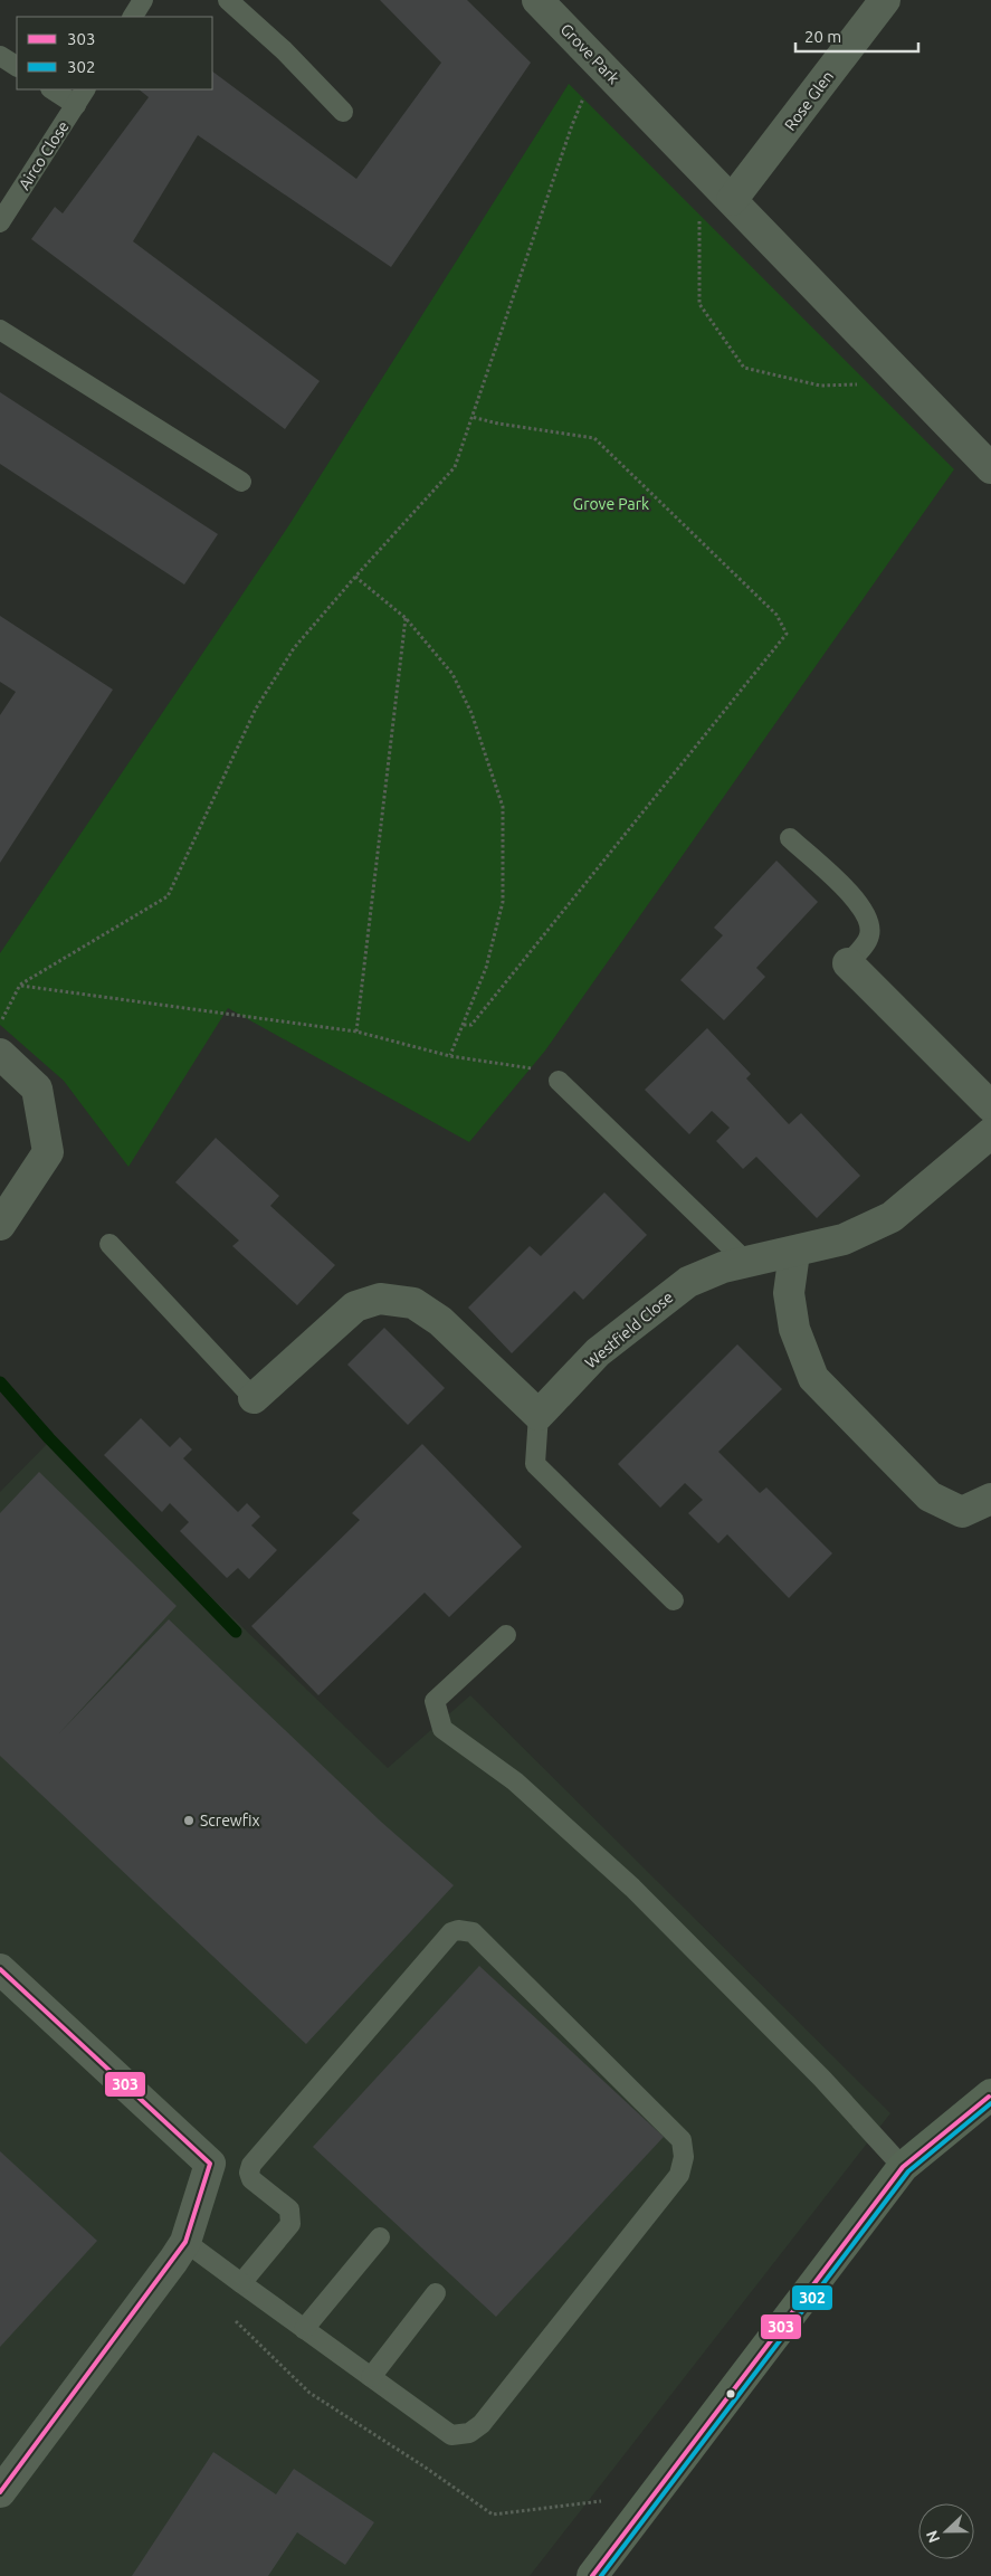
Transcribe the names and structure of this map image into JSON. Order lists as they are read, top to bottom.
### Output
{
  "streets": {
    "street": ["Grove Park", "Rose Glen", "Westfield Close"],
    "lane": ["Airco Close"]
  },
  "crossings": [
    ["Grove Park", "Rose Glen"]
  ],
  "parks": ["Grove Park"],
  "places": ["Screwfix"],
  "lines": ["transit line 303", "transit line 302"],
  "legend": ["303", "302"],
  "scale_bar": "20 m",
  "north": "left"
}
